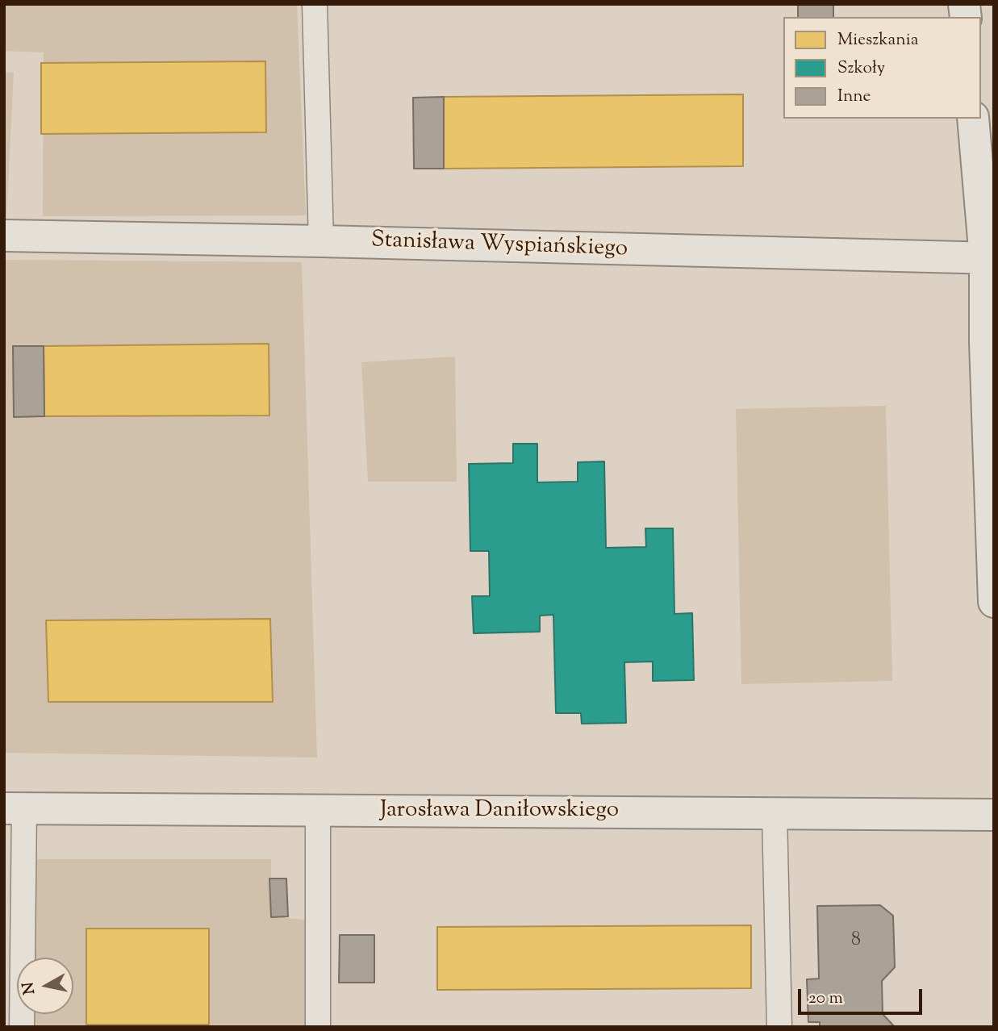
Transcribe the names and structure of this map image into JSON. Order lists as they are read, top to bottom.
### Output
{
  "streets": {
    "street": ["Stanisława Wyspiańskiego", "Jarosława Daniłowskiego"]
  },
  "house_numbers": ["8"],
  "legend": ["Mieszkania", "Szkoły", "Inne"],
  "scale_bar": "20 m",
  "north": "left"
}
